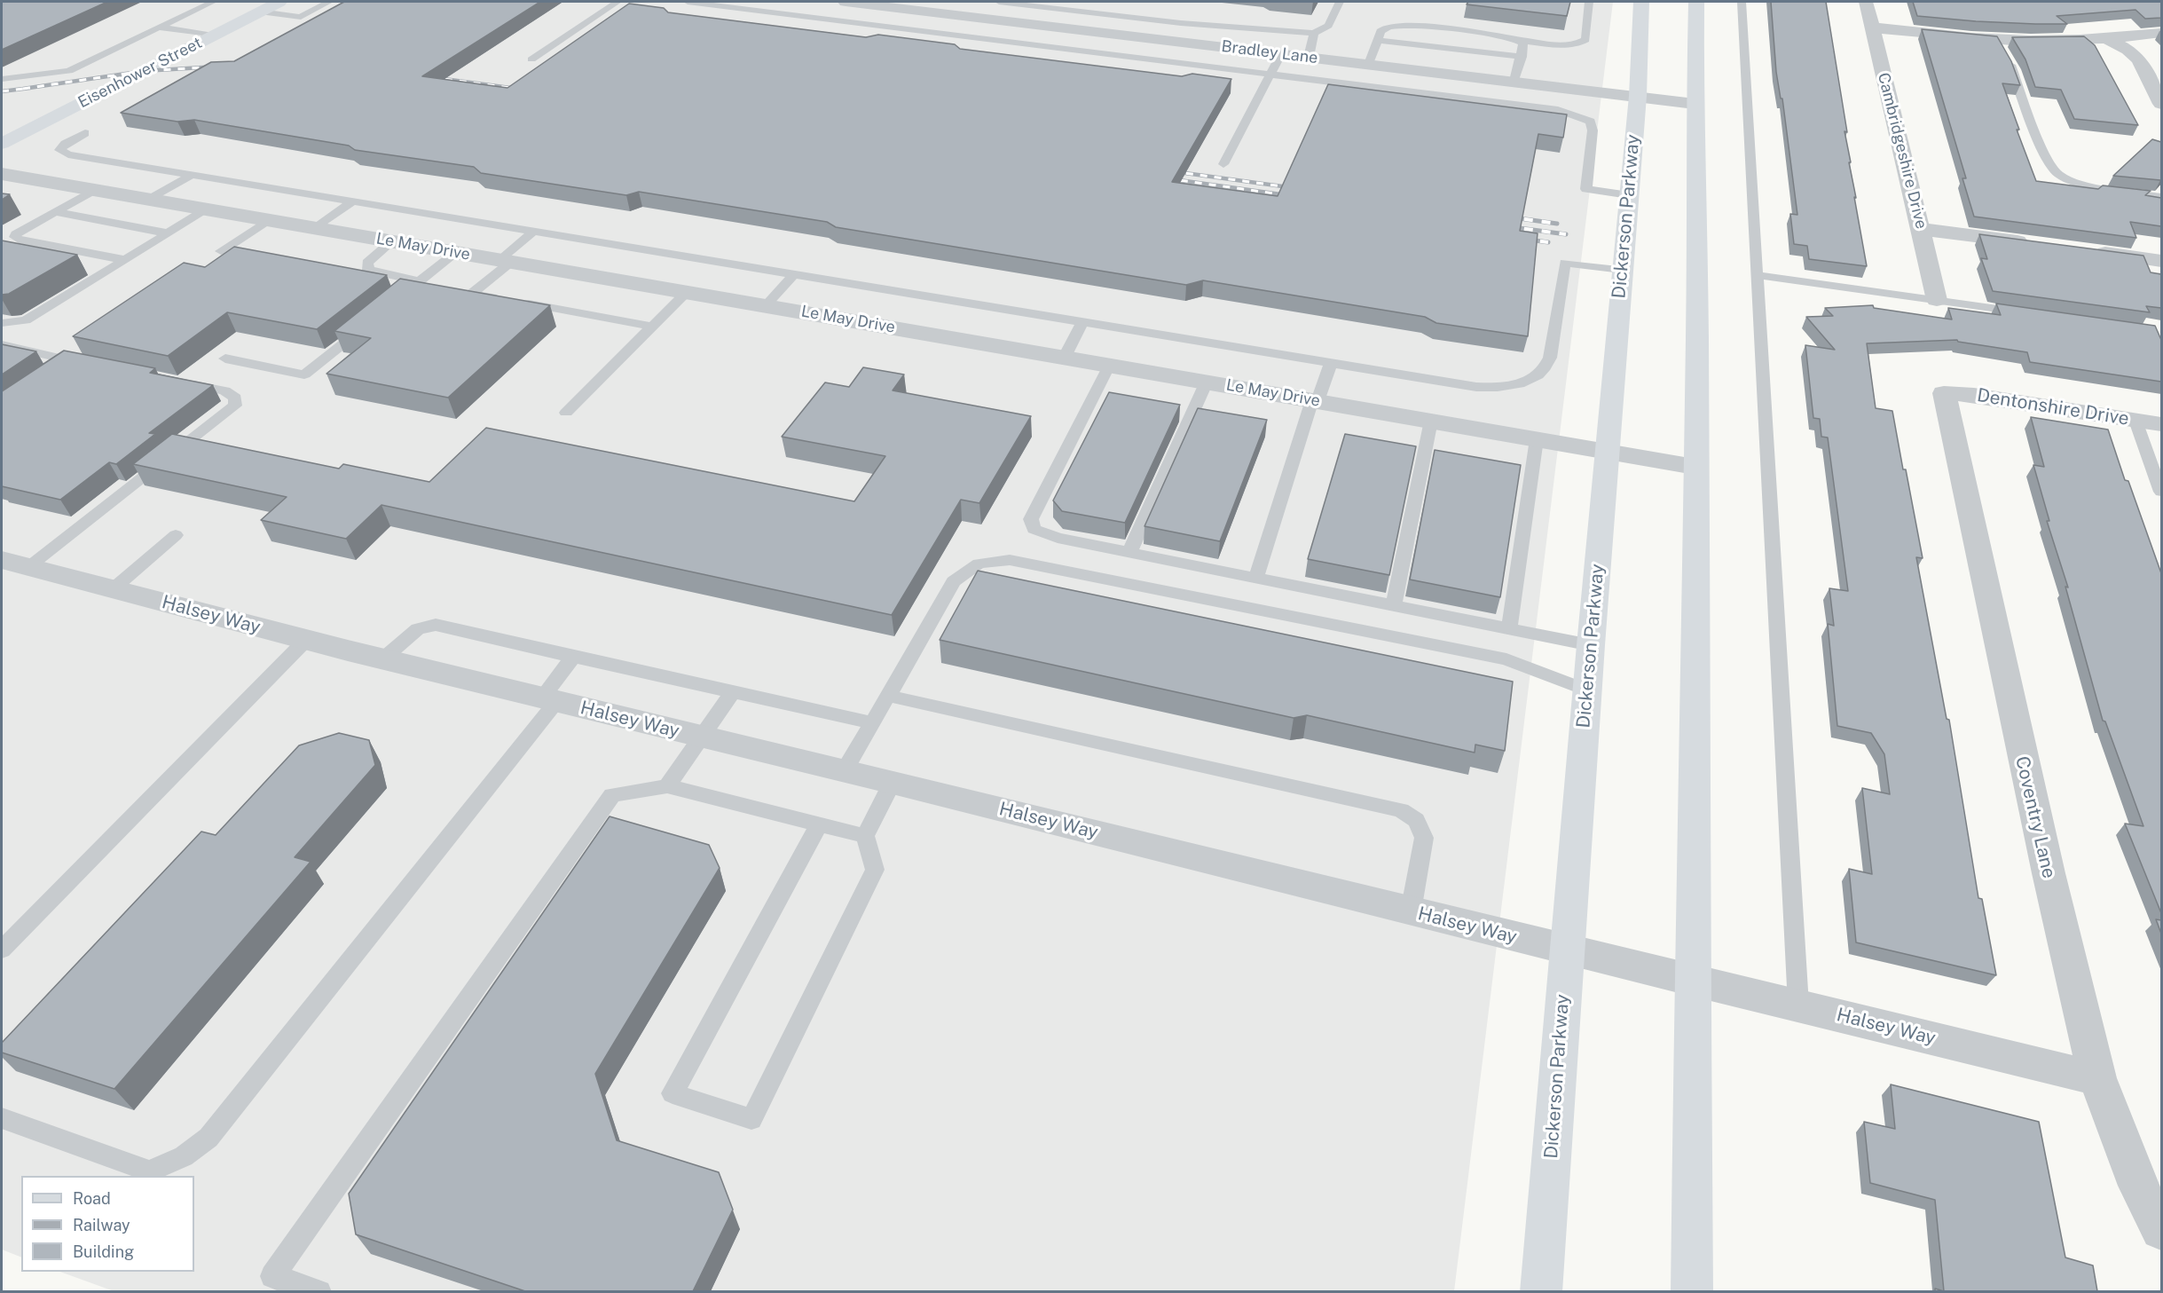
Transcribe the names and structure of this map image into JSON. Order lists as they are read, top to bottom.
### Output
{
  "streets": {
    "main road": ["Eisenhower Street", "Dickerson Parkway"],
    "street": [
      "Bradley Lane",
      "Cambridgeshire Drive",
      "Le May Drive",
      "Dentonshire Drive",
      "Halsey Way",
      "Coventry Lane"
    ]
  },
  "crossings": [
    ["Bradley Lane", "Dickerson Parkway"],
    ["Dickerson Parkway", "Le May Drive"],
    ["Dickerson Parkway", "Halsey Way"],
    ["Dentonshire Drive", "Coventry Lane"],
    ["Halsey Way", "Coventry Lane"]
  ],
  "legend": ["Road", "Railway", "Building"]
}
